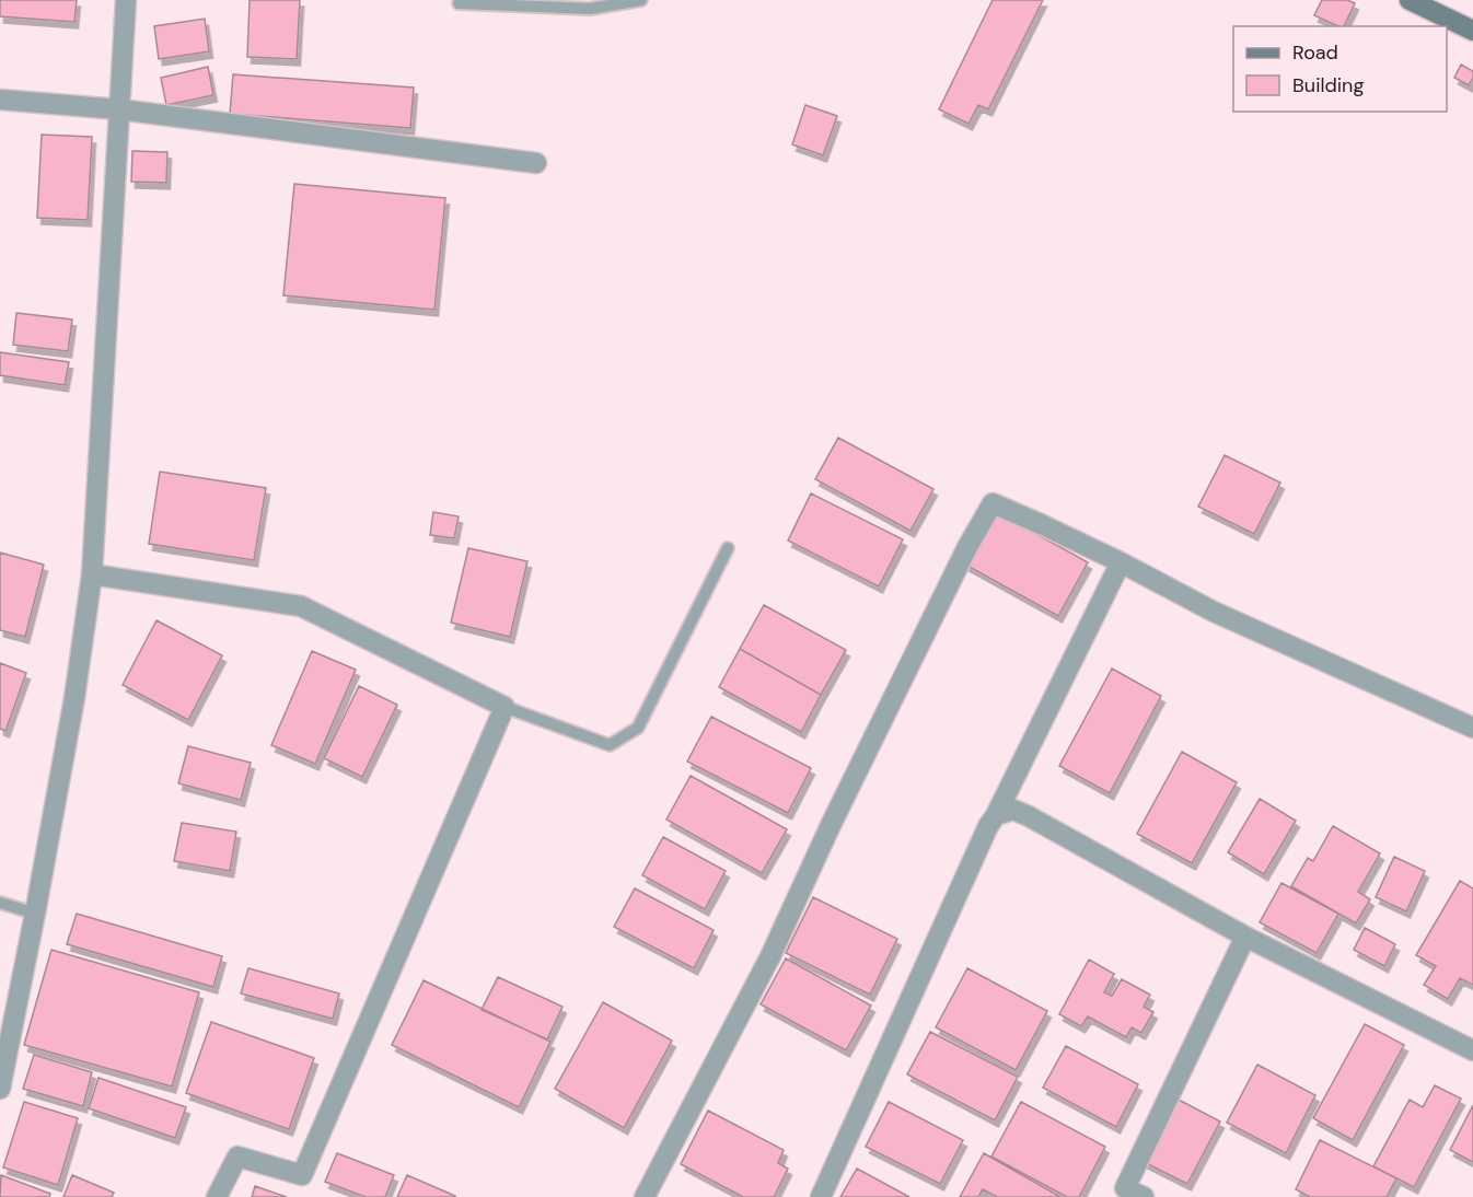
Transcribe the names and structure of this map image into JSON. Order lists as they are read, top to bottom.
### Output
{
  "legend": ["Road", "Building"]
}
